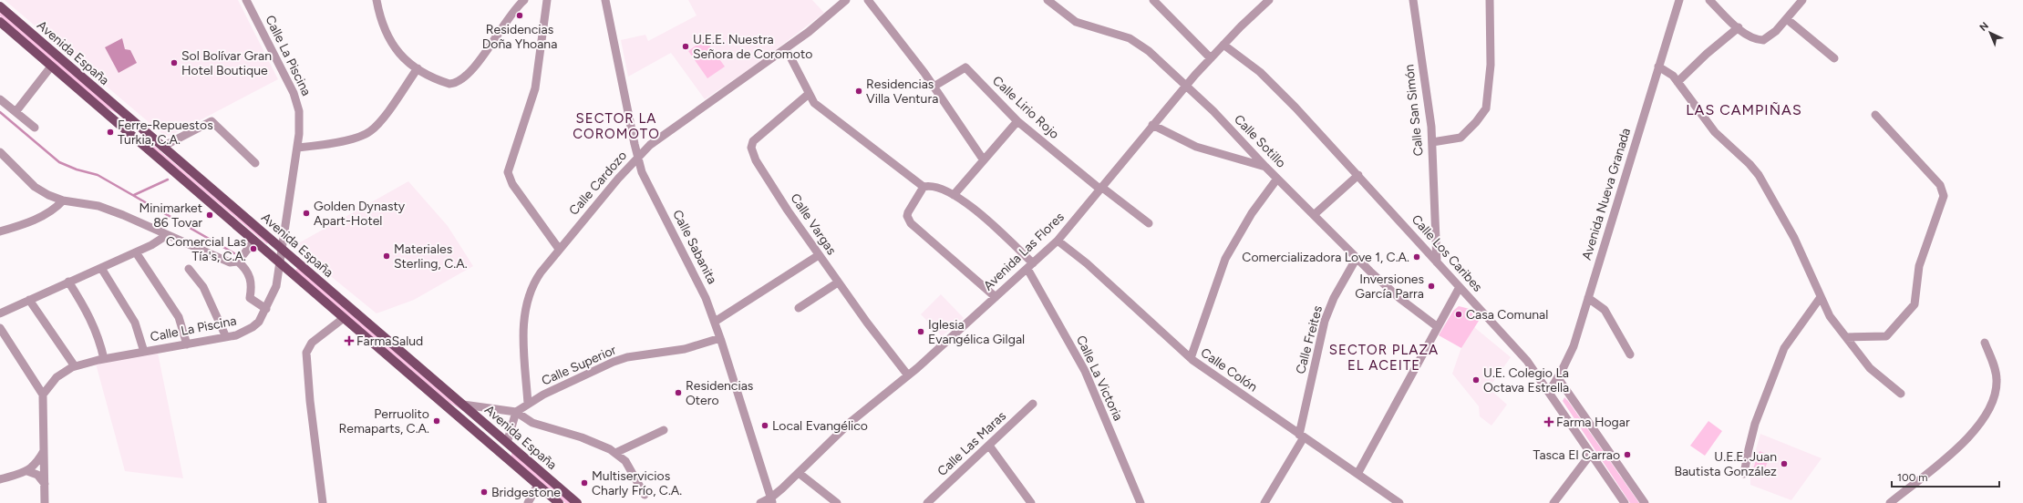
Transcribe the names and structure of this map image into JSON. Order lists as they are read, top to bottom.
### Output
{
  "streets": {
    "main road": ["Avenida España"],
    "street": [
      "Calle La Piscina",
      "Calle Lirio Rojo",
      "Calle San Simón",
      "Calle Sotillo",
      "Calle Cardozo",
      "Avenida Nueva Granada",
      "Calle Vargas",
      "Calle Sabanita",
      "Avenida Las Flores",
      "Calle Los Caribes",
      "Calle Freites",
      "Calle Superior",
      "Calle Colón",
      "Calle La Victoria",
      "Calle Las Maras"
    ]
  },
  "crossings": [
    ["Avenida España", "Calle La Piscina"],
    ["Calle Lirio Rojo", "Avenida Las Flores"],
    ["Calle San Simón", "Calle Los Caribes"],
    ["Calle Sotillo", "Avenida Las Flores"],
    ["Calle Sotillo", "Calle Freites"],
    ["Calle Cardozo", "Calle Sabanita"],
    ["Calle Cardozo", "Calle Superior"],
    ["Avenida Nueva Granada", "Calle Los Caribes"],
    ["Calle Vargas", "Avenida Las Flores"],
    ["Calle Sabanita", "Avenida Las Flores"],
    ["Calle Sabanita", "Calle Superior"],
    ["Avenida Las Flores", "Calle Los Caribes"],
    ["Avenida Las Flores", "Calle Colón"],
    ["Avenida Las Flores", "Calle La Victoria"],
    ["Calle Freites", "Calle Colón"]
  ],
  "districts": ["LAS CAMPIÑAS", "SECTOR LA COROMOTO", "SECTOR PLAZA EL ACEITE"],
  "places": {
    "other": [
      "Residencias Doña Yhoana",
      "U.E.E. Nuestra Señora de Coromoto",
      "Sol Bolívar Gran Hotel Boutique",
      "Residencias Villa Ventura",
      "Ferre-Repuestos Turkia, C.A.",
      "Golden Dynasty Apart-Hotel",
      "Minimarket 86 Tovar",
      "Comercial Las Tía's, C.A.",
      "Materiales Sterling, C.A.",
      "Comercializadora Love 1, C.A.",
      "Inversiones García Parra",
      "Casa Comunal",
      "Iglesia Evangélica Gilgal",
      "U.E. Colegio La Octava Estrella",
      "Residencias Otero",
      "Perruolito Remaparts, C.A.",
      "Local Evangélico",
      "Tasca El Carrao",
      "U.E.E. Juan Bautista González",
      "Multiservicios Charly Frío, C.A.",
      "Bridgestone"
    ],
    "health": ["FarmaSalud", "Farma Hogar"]
  },
  "scale_bar": "100 m",
  "north": "top left"
}
